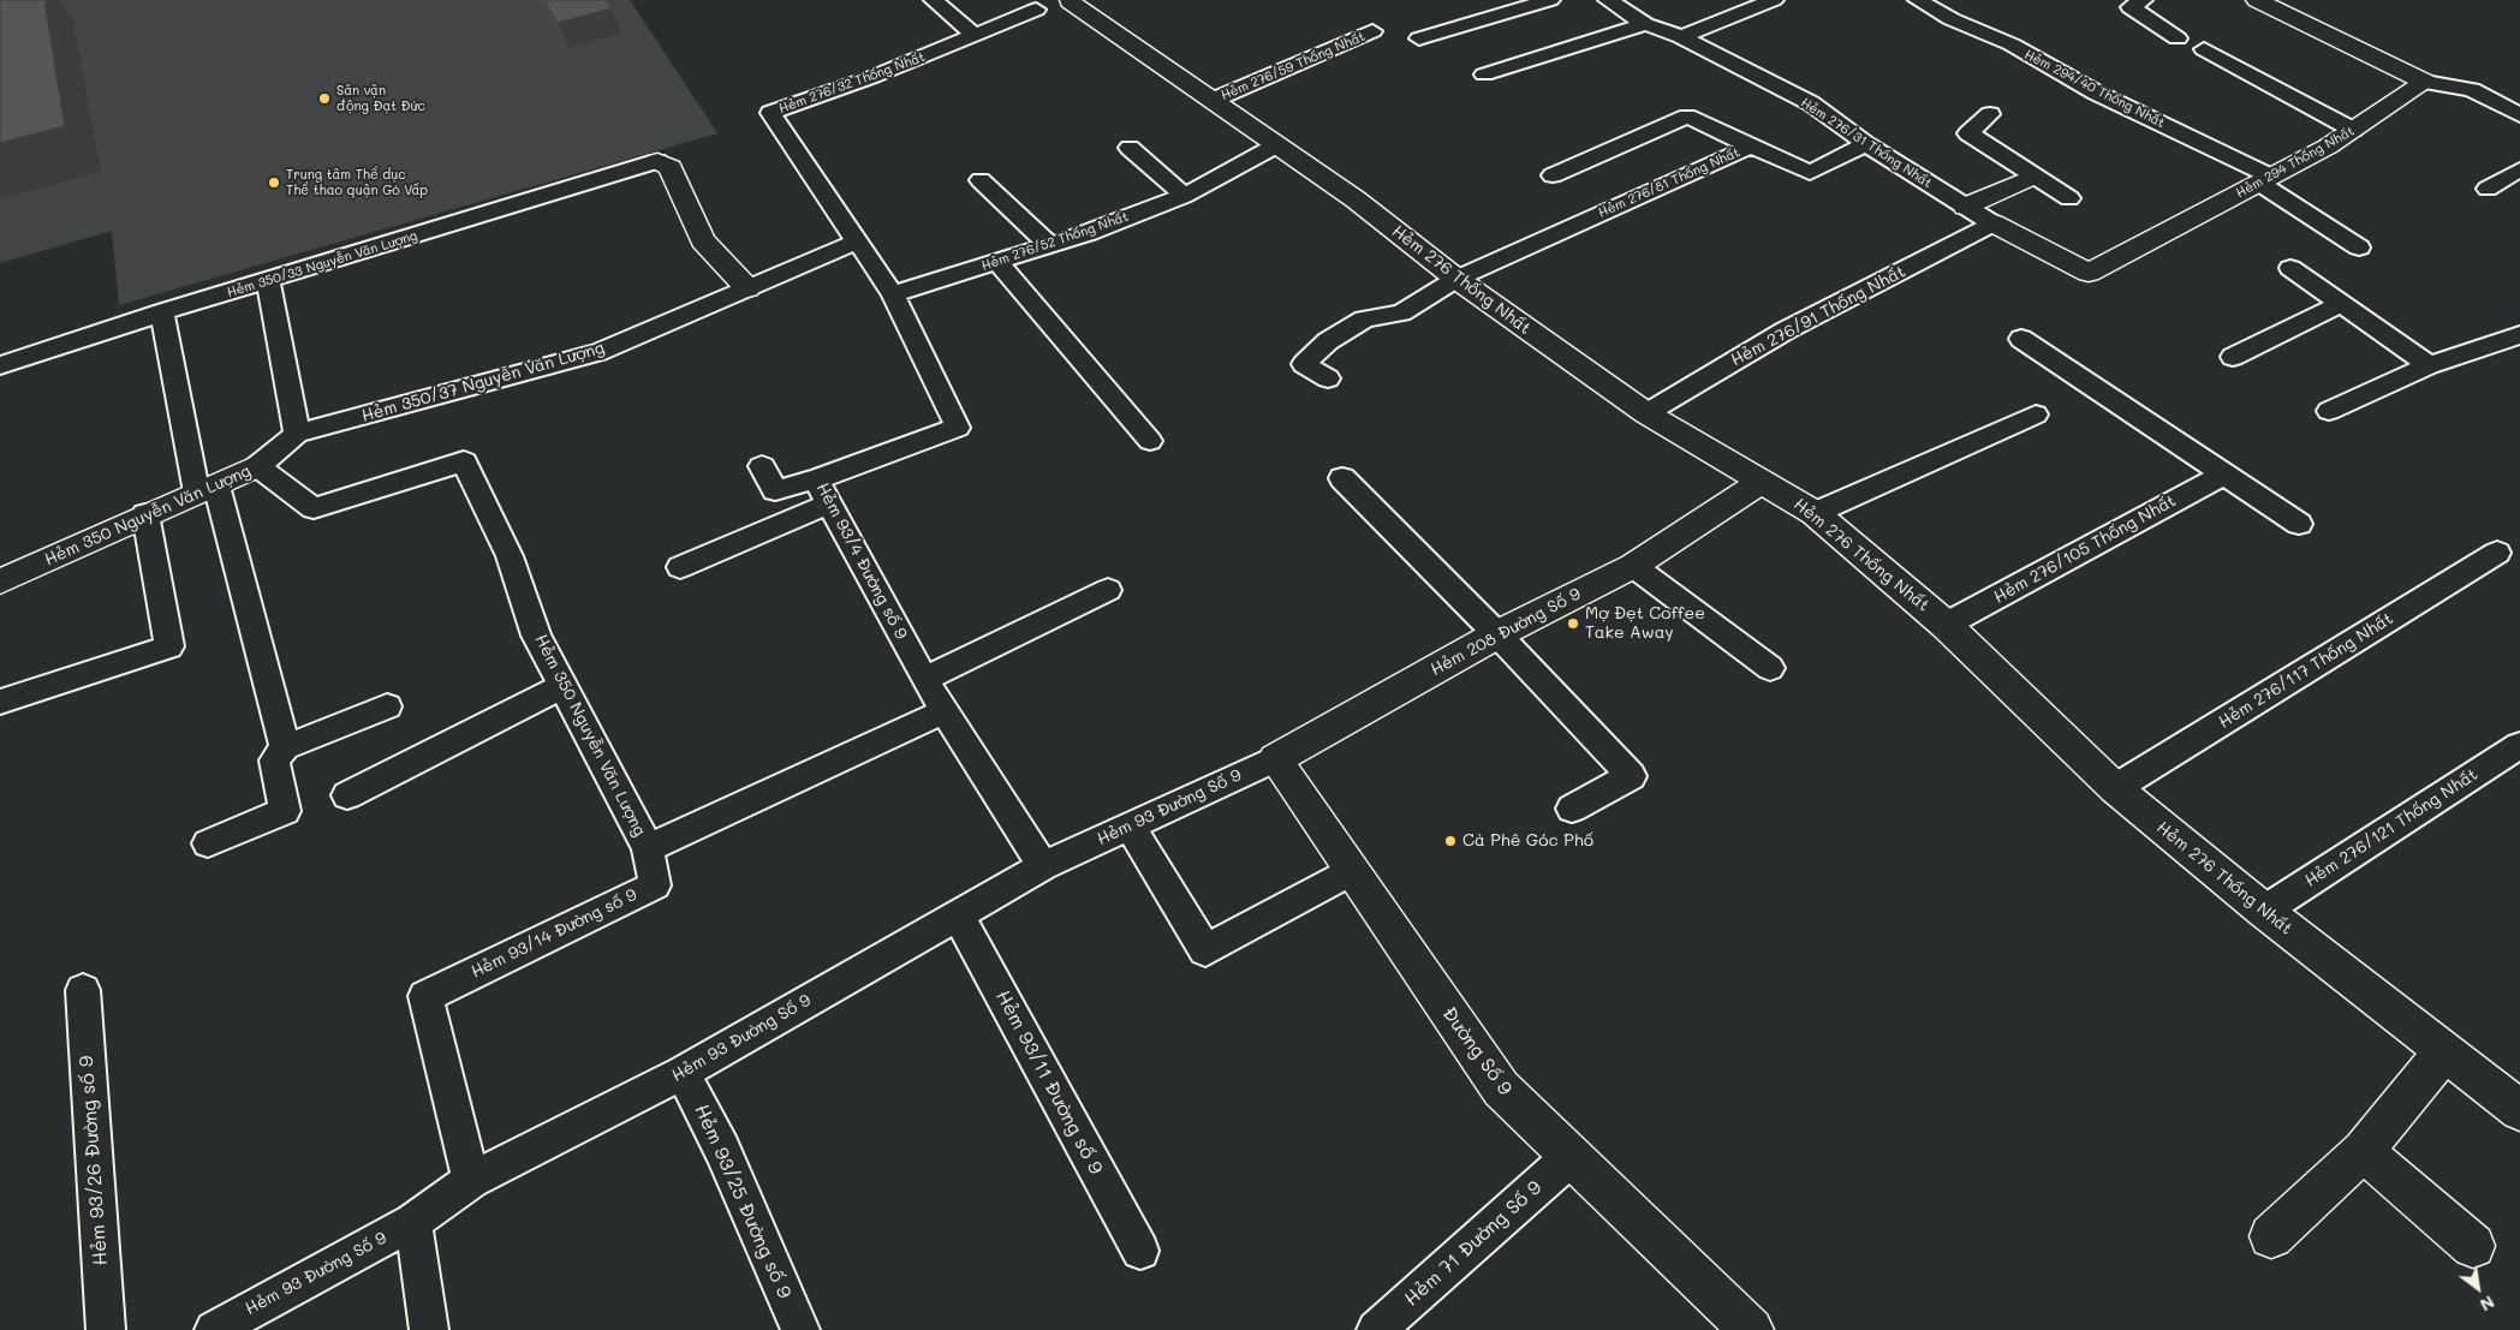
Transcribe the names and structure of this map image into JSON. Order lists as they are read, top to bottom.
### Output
{
  "streets": {
    "street": [
      "Hẻm 294 Thống Nhất",
      "Hẻm 276 Thống Nhất",
      "Hẻm 350 Nguyễn Văn Lượng",
      "Hẻm 208 Đường Số 9",
      "Đường Số 9"
    ],
    "lane": [
      "Hẻm 276/59 Thống Nhất",
      "Hẻm 276/32 Thống Nhất",
      "Hẻm 294/40 Thống Nhất",
      "Hẻm 276/31 Thống Nhất",
      "Hẻm 276/81 Thống Nhất",
      "Hẻm 276/52 Thống Nhất",
      "Hẻm 350/33 Nguyễn Văn Lượng",
      "Hẻm 276/91 Thống Nhất",
      "Hẻm 350/37 Nguyễn Văn Lượng",
      "Hẻm 276/105 Thống Nhất",
      "Hẻm 93/4 Đường số 9",
      "Hẻm 276/117 Thống Nhất",
      "Hẻm 93 Đường Số 9",
      "Hẻm 276/121 Thống Nhất",
      "Hẻm 93/14 Đường số 9",
      "Hẻm 93/11 Đường số 9",
      "Hẻm 93/26 Đường số 9",
      "Hẻm 93/25 Đường số 9",
      "Hẻm 71 Đường Số 9"
    ]
  },
  "crossings": [
    ["Hẻm 276/59 Thống Nhất", "Hẻm 276 Thống Nhất"],
    ["Hẻm 276/32 Thống Nhất", "Hẻm 276/52 Thống Nhất"],
    ["Hẻm 276/32 Thống Nhất", "Hẻm 276 Thống Nhất"],
    ["Hẻm 276/32 Thống Nhất", "Hẻm 350/37 Nguyễn Văn Lượng"],
    ["Hẻm 276/32 Thống Nhất", "Hẻm 93/4 Đường số 9"],
    ["Hẻm 294/40 Thống Nhất", "Hẻm 294 Thống Nhất"],
    ["Hẻm 276/31 Thống Nhất", "Hẻm 294 Thống Nhất"],
    ["Hẻm 276/31 Thống Nhất", "Hẻm 276/91 Thống Nhất"],
    ["Hẻm 294 Thống Nhất", "Hẻm 276/91 Thống Nhất"],
    ["Hẻm 276/81 Thống Nhất", "Hẻm 276 Thống Nhất"],
    ["Hẻm 276/52 Thống Nhất", "Hẻm 276 Thống Nhất"],
    ["Hẻm 276/52 Thống Nhất", "Hẻm 93/4 Đường số 9"],
    ["Hẻm 276 Thống Nhất", "Hẻm 276/91 Thống Nhất"],
    ["Hẻm 276 Thống Nhất", "Hẻm 276/105 Thống Nhất"],
    ["Hẻm 276 Thống Nhất", "Hẻm 208 Đường Số 9"],
    ["Hẻm 276 Thống Nhất", "Hẻm 276/117 Thống Nhất"],
    ["Hẻm 276 Thống Nhất", "Hẻm 276/121 Thống Nhất"],
    ["Hẻm 350/37 Nguyễn Văn Lượng", "Hẻm 350 Nguyễn Văn Lượng"],
    ["Hẻm 350 Nguyễn Văn Lượng", "Hẻm 93/14 Đường số 9"],
    ["Hẻm 93/4 Đường số 9", "Hẻm 93 Đường Số 9"],
    ["Hẻm 208 Đường Số 9", "Hẻm 93 Đường Số 9"],
    ["Hẻm 208 Đường Số 9", "Đường Số 9"],
    ["Hẻm 93 Đường Số 9", "Hẻm 93/14 Đường số 9"],
    ["Hẻm 93 Đường Số 9", "Đường Số 9"],
    ["Hẻm 93 Đường Số 9", "Hẻm 93/11 Đường số 9"],
    ["Hẻm 93 Đường Số 9", "Hẻm 93/25 Đường số 9"],
    ["Đường Số 9", "Hẻm 71 Đường Số 9"]
  ],
  "places": [
    "Sân vận động Đạt Đức",
    "Trung tâm Thể dục Thể thao quận Gò Vấp",
    "Mợ Đẹt Coffee Take Away",
    "Cà Phê Góc Phố"
  ],
  "north": "bottom right"
}
